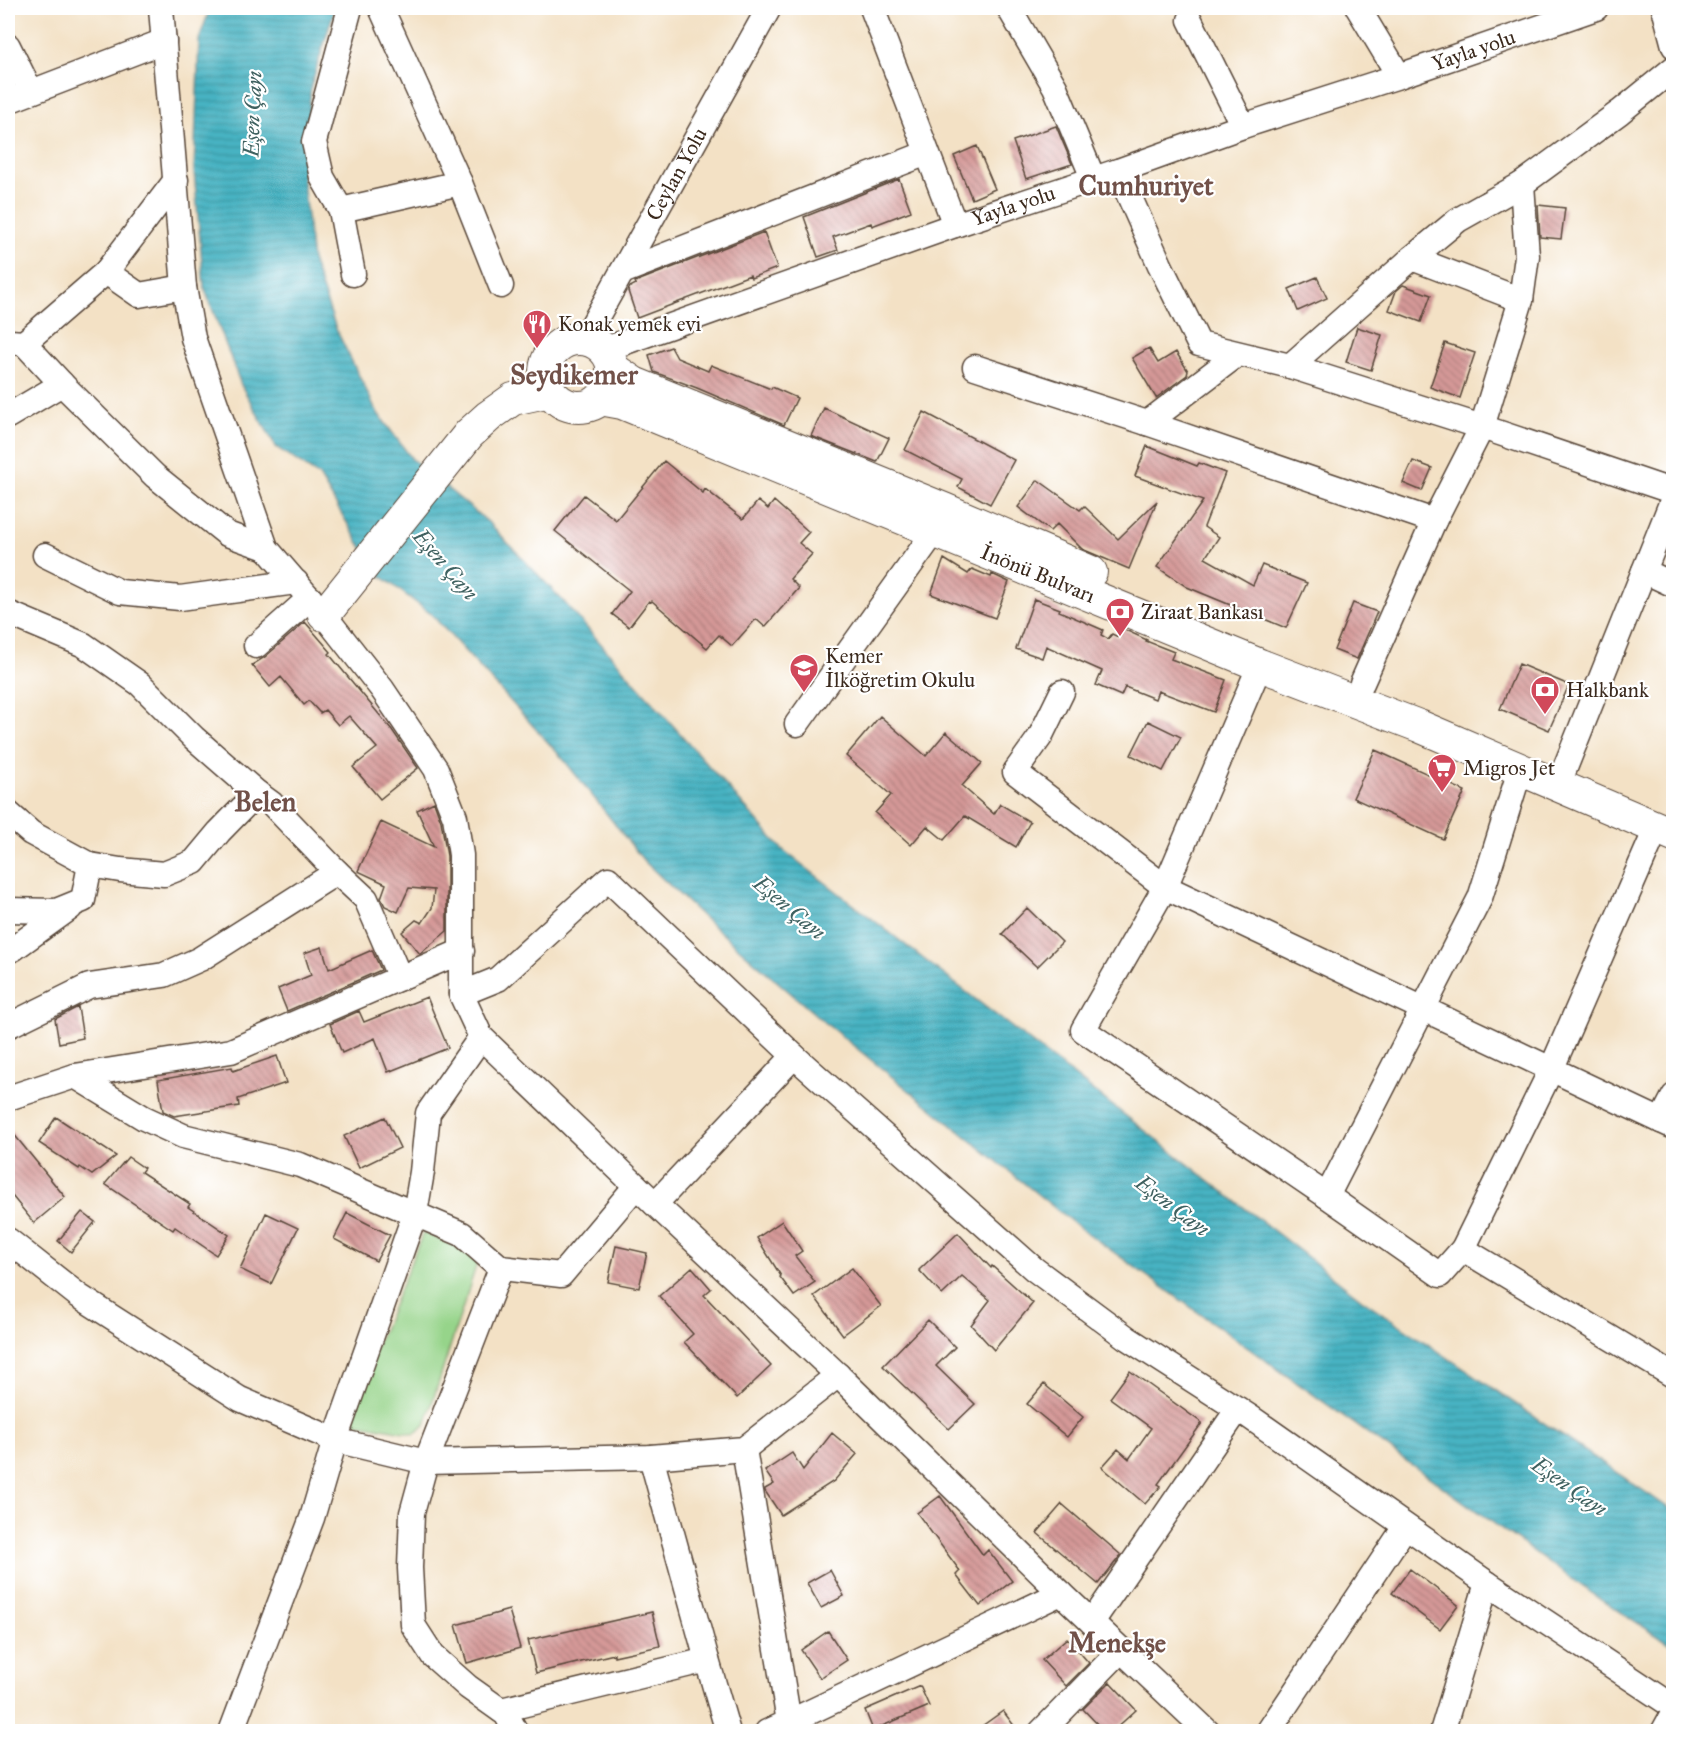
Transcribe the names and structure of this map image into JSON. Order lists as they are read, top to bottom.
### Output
{
  "streets": {
    "main road": ["İnönü Bulvarı"],
    "street": ["Yayla yolu", "Ceylan Yolu"]
  },
  "crossings": [
    ["Yayla yolu", "Ceylan Yolu"],
    ["Yayla yolu", "İnönü Bulvarı"],
    ["Ceylan Yolu", "İnönü Bulvarı"]
  ],
  "districts": [
    "Cumhuriyet",
    "Seydikemer",
    "Belen",
    "Menekşe"
  ],
  "water": ["Eşen Çayı"],
  "places": {
    "restaurant": ["Konak yemek evi"],
    "bank": ["Ziraat Bankası", "Halkbank"],
    "school or university": ["Kemer İlköğretim Okulu"],
    "supermarket": ["Migros Jet"]
  }
}
